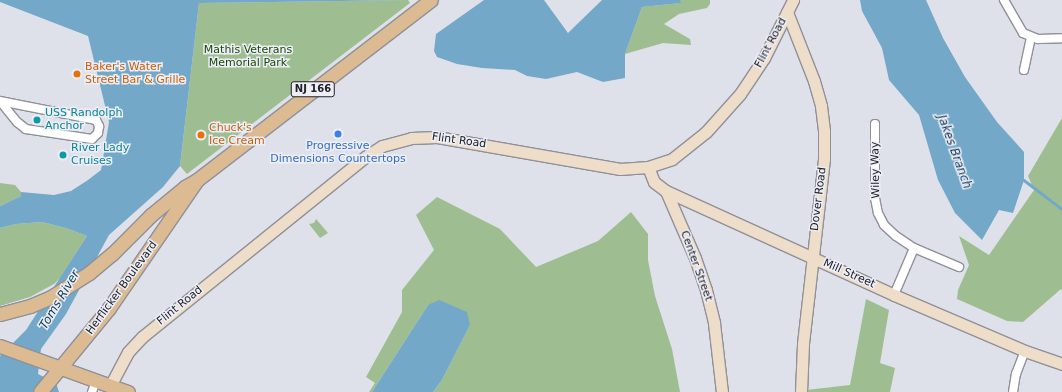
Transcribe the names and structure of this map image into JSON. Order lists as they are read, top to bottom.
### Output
{
  "streets": {
    "main road": ["NJ 166", "Herflicker Boulevard"],
    "street": [
      "Flint Road",
      "Wiley Way",
      "Dover Road",
      "Center Street",
      "Mill Street"
    ]
  },
  "crossings": [
    ["Flint Road", "Dover Road"],
    ["Flint Road", "Mill Street"],
    ["NJ 166", "Herflicker Boulevard"],
    ["Dover Road", "Mill Street"],
    ["Center Street", "Mill Street"]
  ],
  "water": ["Jakes Branch", "Toms River"],
  "parks": ["Mathis Veterans Memorial Park"],
  "places": [
    "Baker's Water Street Bar & Grille",
    "USS Randolph Anchor",
    "Progressive Dimensions Countertops",
    "Chuck's Ice Cream",
    "River Lady Cruises"
  ]
}
